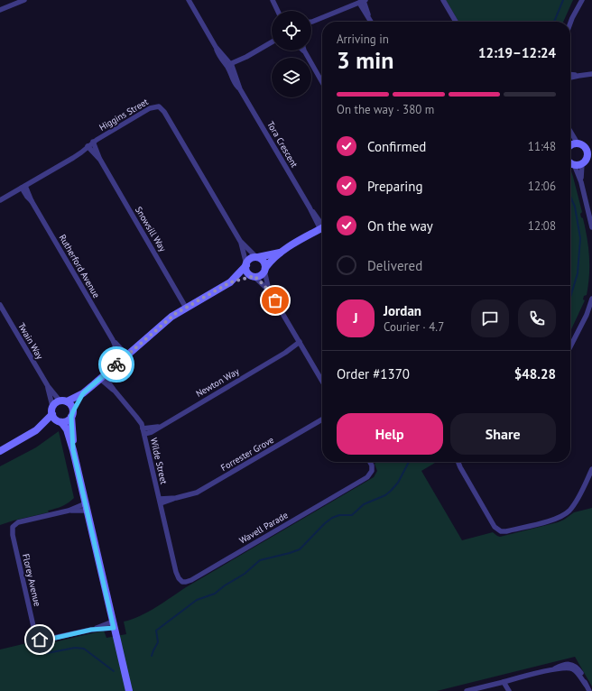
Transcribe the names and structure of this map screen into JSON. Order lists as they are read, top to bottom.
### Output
{
  "streets": {
    "street": [
      "Higgins Street",
      "Tora Crescent",
      "Snowsill Way",
      "Rutherford Avenue",
      "Twain Way",
      "Newton Way",
      "Forrester Grove",
      "Wilde Street",
      "Wavell Parade",
      "Florey Avenue"
    ]
  },
  "crossings": [
    ["Higgins Street", "Snowsill Way"],
    ["Higgins Street", "Rutherford Avenue"],
    ["Newton Way", "Wilde Street"],
    ["Forrester Grove", "Wilde Street"],
    ["Wilde Street", "Wavell Parade"]
  ],
  "page": {
    "heading": ["3 min", "Arriving in", "12:19–12:24"],
    "panel": [
      "Jordan",
      "Courier · 4.7",
      "Order #1370",
      "$48.28"
    ],
    "bar": "On the way · 380 m",
    "list": [
      ["Confirmed", "11:48"],
      ["Preparing", "12:06"],
      ["On the way", "12:08"],
      "Delivered"
    ],
    "round": "J",
    "buttons": ["Help", "Share"]
  }
}
